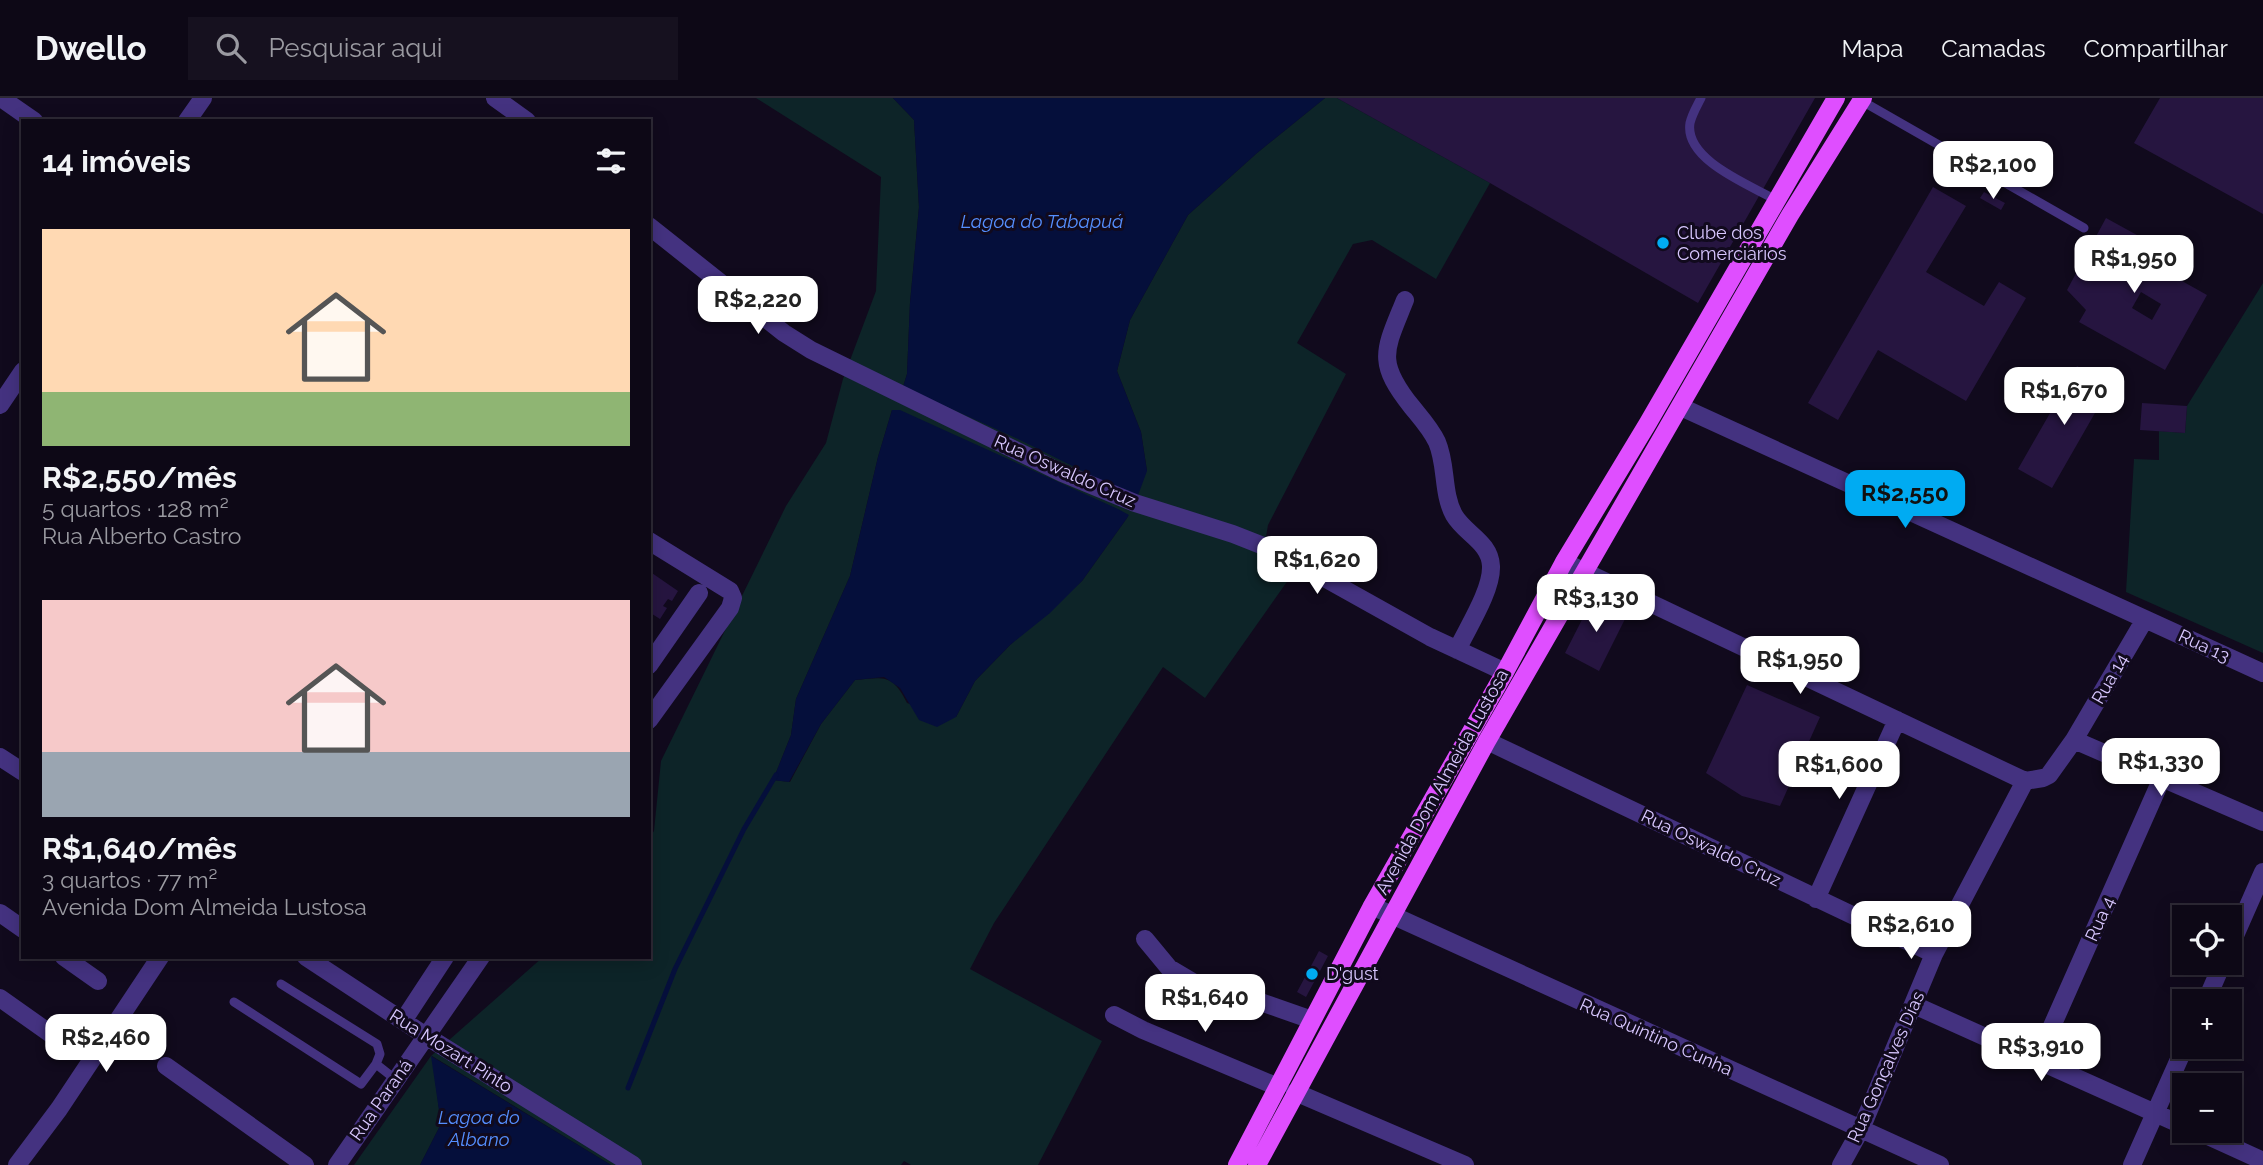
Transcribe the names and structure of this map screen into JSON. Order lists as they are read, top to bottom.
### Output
{
  "streets": {
    "main road": ["Avenida Dom Almeida Lustosa"],
    "street": [
      "Rua Oswaldo Cruz",
      "Rua 13",
      "Rua 14",
      "Rua 4",
      "Rua Quintino Cunha",
      "Rua Mozart Pinto",
      "Rua Gonçalves Días",
      "Rua Paraná"
    ]
  },
  "crossings": [
    ["Rua Oswaldo Cruz", "Avenida Dom Almeida Lustosa"],
    ["Rua Oswaldo Cruz", "Rua Gonçalves Días"],
    ["Rua 13", "Rua 14"],
    ["Rua 13", "Avenida Dom Almeida Lustosa"],
    ["Rua 14", "Rua Gonçalves Días"],
    ["Avenida Dom Almeida Lustosa", "Rua Quintino Cunha"],
    ["Rua Quintino Cunha", "Rua Gonçalves Días"],
    ["Rua Mozart Pinto", "Rua Paraná"]
  ],
  "water": ["Lagoa do Tabapuá", "Lagoa do Albano"],
  "places": ["Clube dos Comerciários", "D'gust"],
  "page": {
    "header": "Dwello",
    "search": "Pesquisar aqui",
    "nav": ["Mapa", "Camadas", "Compartilhar"],
    "heading": "14 imóveis",
    "price": [
      "R$2,100",
      "R$1,950",
      "R$2,220",
      "R$1,670",
      "R$2,550",
      "R$1,620",
      "R$3,130",
      "R$1,950",
      "R$1,330",
      "R$1,600",
      "R$2,610",
      "R$1,640",
      "R$2,460",
      "R$3,910"
    ],
    "list": [
      {
        "name": "R$2,550/mês",
        "note": "5 quartos · 128 m² · Rua Alberto Castro"
      },
      {
        "name": "R$1,640/mês",
        "note": "3 quartos · 77 m² · Avenida Dom Almeida Lustosa"
      }
    ],
    "map_buttons": ["+", "−"]
  }
}
